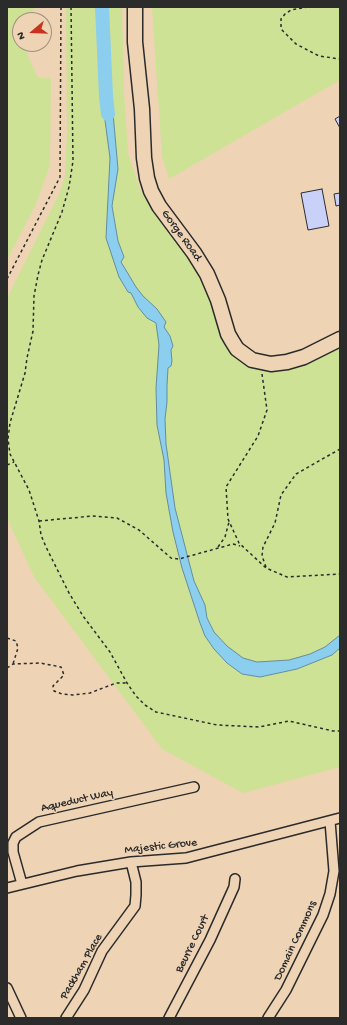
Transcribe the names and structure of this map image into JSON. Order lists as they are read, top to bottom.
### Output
{
  "streets": {
    "main road": ["Gorge Road"],
    "street": [
      "Aqueduct Way",
      "Majestic Grove",
      "Domain Commons",
      "Beurre Court",
      "Packham Place"
    ]
  },
  "crossings": [
    ["Aqueduct Way", "Majestic Grove"],
    ["Majestic Grove", "Domain Commons"],
    ["Majestic Grove", "Packham Place"]
  ],
  "north": "left"
}
